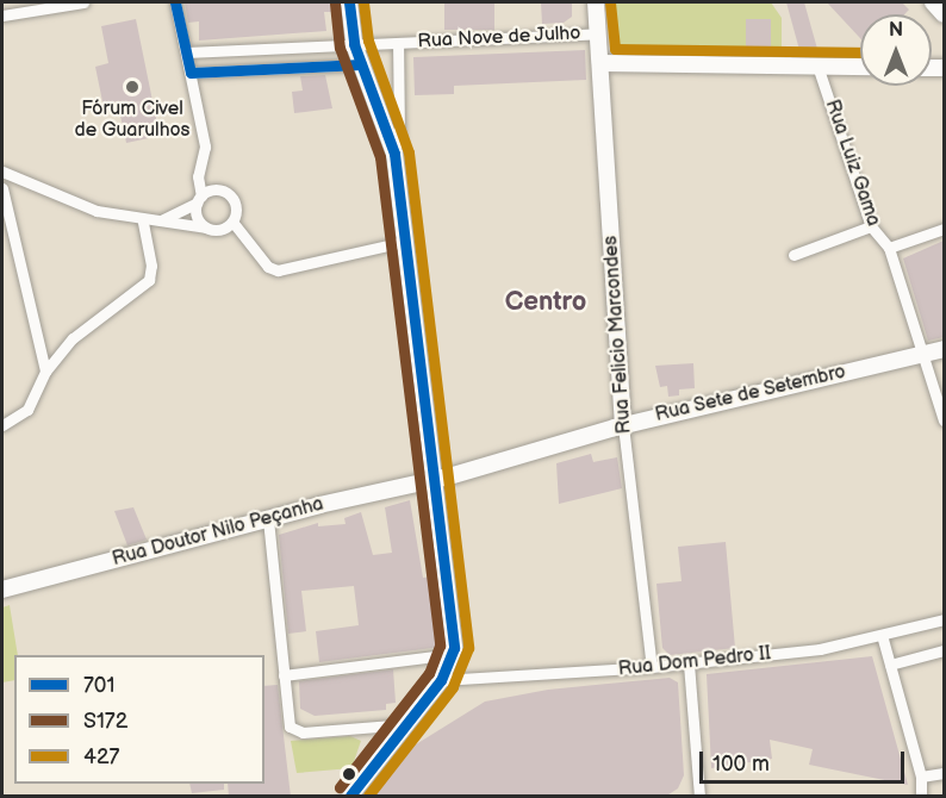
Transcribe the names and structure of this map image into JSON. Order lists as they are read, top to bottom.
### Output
{
  "streets": {
    "street": [
      "Rua Nove de Julho",
      "Rua Luiz Gama",
      "Rua Felicio Marcondes",
      "Rua Sete de Setembro",
      "Rua Doutor Nilo Peçanha",
      "Rua Dom Pedro II"
    ]
  },
  "crossings": [
    ["Rua Nove de Julho", "Rua Felicio Marcondes"],
    ["Rua Luiz Gama", "Rua Sete de Setembro"],
    ["Rua Felicio Marcondes", "Rua Sete de Setembro"],
    ["Rua Felicio Marcondes", "Rua Dom Pedro II"],
    ["Rua Sete de Setembro", "Rua Doutor Nilo Peçanha"]
  ],
  "districts": ["Centro"],
  "places": ["Fórum Civel de Guarulhos"],
  "lines": ["transit line 701", "transit line 427", "transit line S172"],
  "legend": ["701", "S172", "427"],
  "scale_bar": "100 m",
  "north": "top"
}
